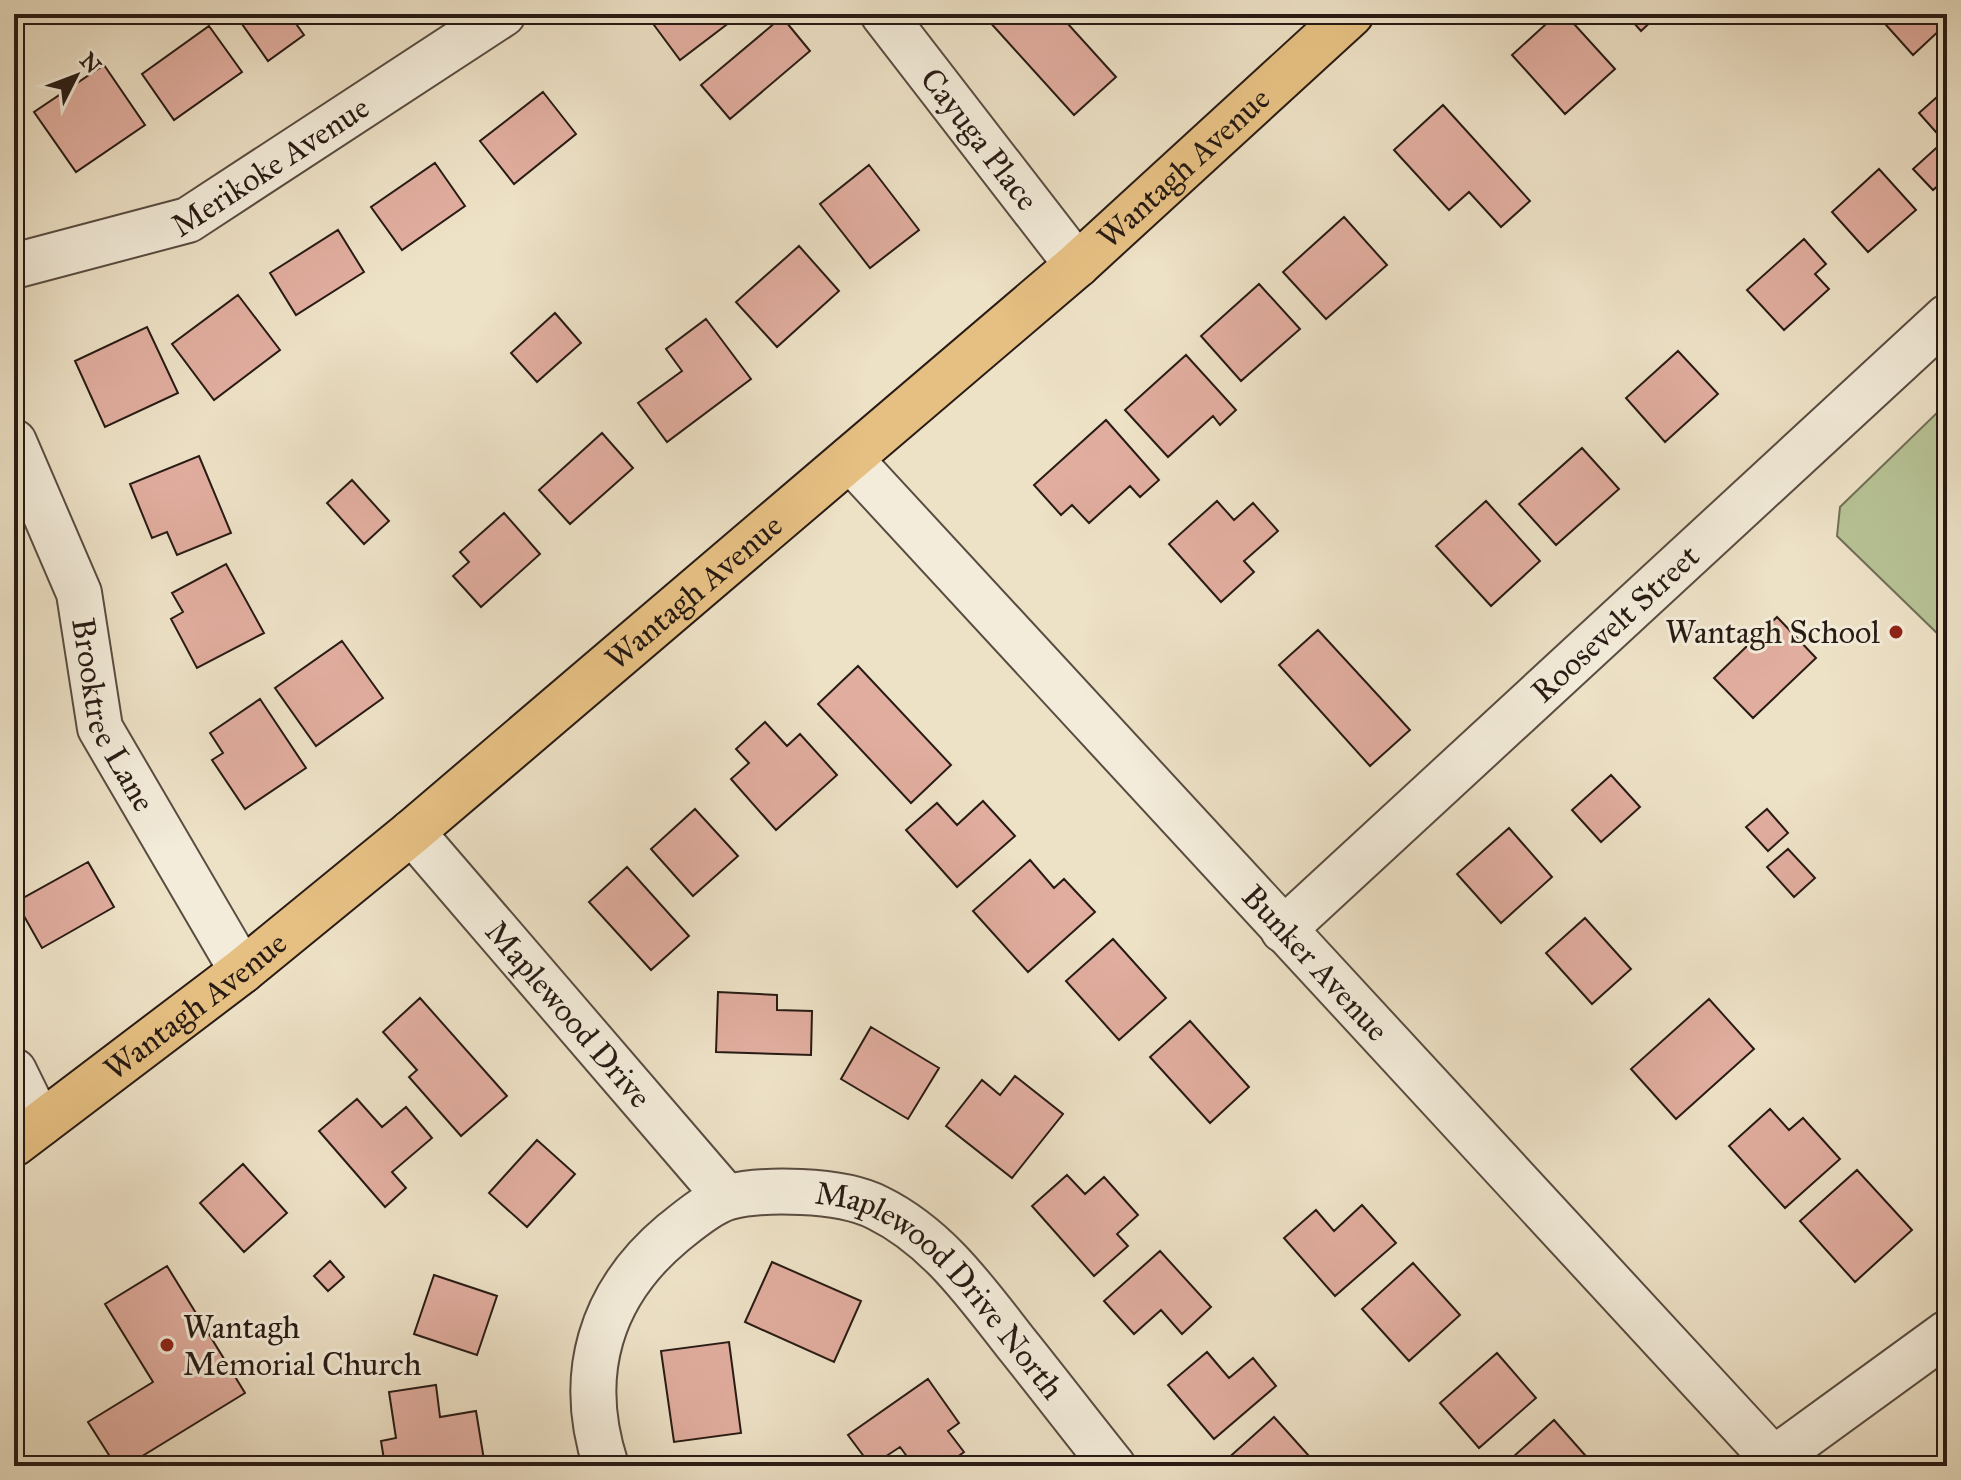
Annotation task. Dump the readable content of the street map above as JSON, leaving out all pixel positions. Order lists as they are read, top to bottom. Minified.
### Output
{"streets":{"main road":["Wantagh Avenue"],"street":["Cayuga Place","Merikoke Avenue","Roosevelt Street","Brooktree Lane","Bunker Avenue","Maplewood Drive","Maplewood Drive North"]},"crossings":[["Cayuga Place","Wantagh Avenue"],["Wantagh Avenue","Brooktree Lane"],["Wantagh Avenue","Bunker Avenue"],["Wantagh Avenue","Maplewood Drive"],["Roosevelt Street","Bunker Avenue"],["Maplewood Drive","Maplewood Drive North"]],"places":["Wantagh School","Wantagh Memorial Church"],"north":"top right"}
